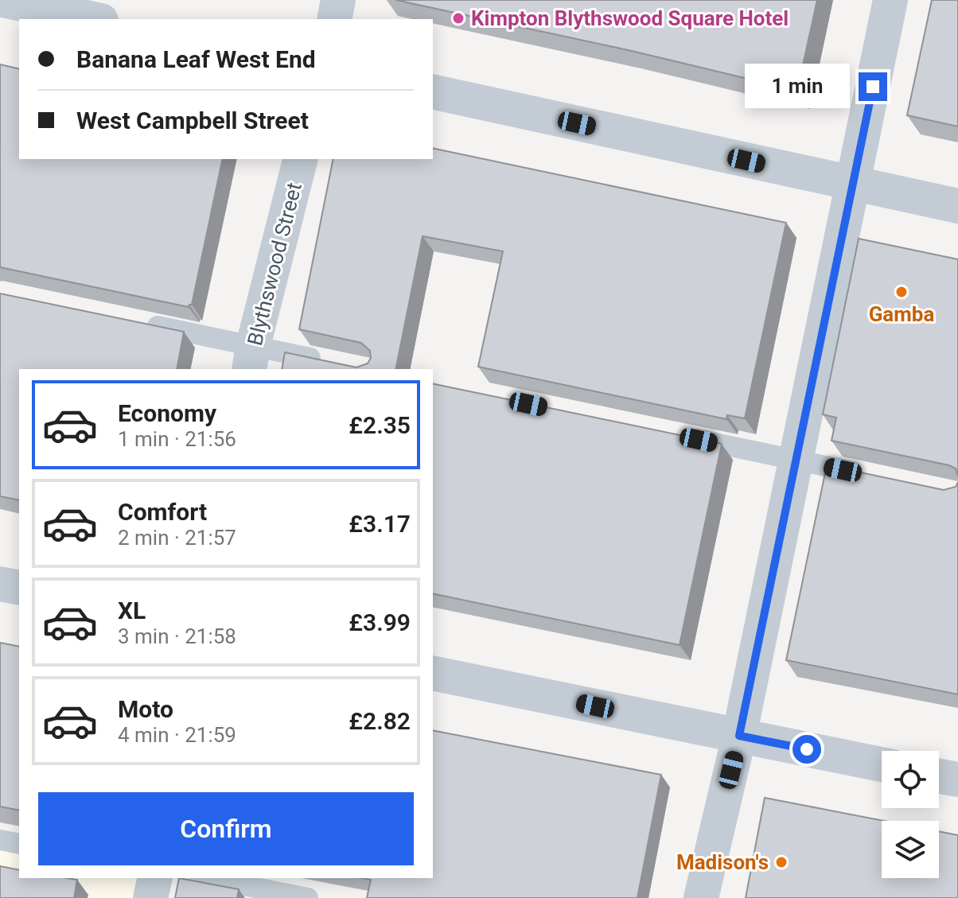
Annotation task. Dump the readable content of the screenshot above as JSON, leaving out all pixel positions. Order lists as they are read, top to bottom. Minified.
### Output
{"streets":{"street":["Blythswood Street"]},"places":["Kimpton Blythswood Square Hotel","Gamba","Madison's"],"page":{"banner":["Banana Leaf West End","West Campbell Street"],"bubble":"1 min","list":[{"name":"Economy","note":"1 min · 21:56","value":"£2.35"},{"name":"Comfort","note":"2 min · 21:57","value":"£3.17"},{"name":"XL","note":"3 min · 21:58","value":"£3.99"},{"name":"Moto","note":"4 min · 21:59","value":"£2.82"}],"buttons":"Confirm"}}
